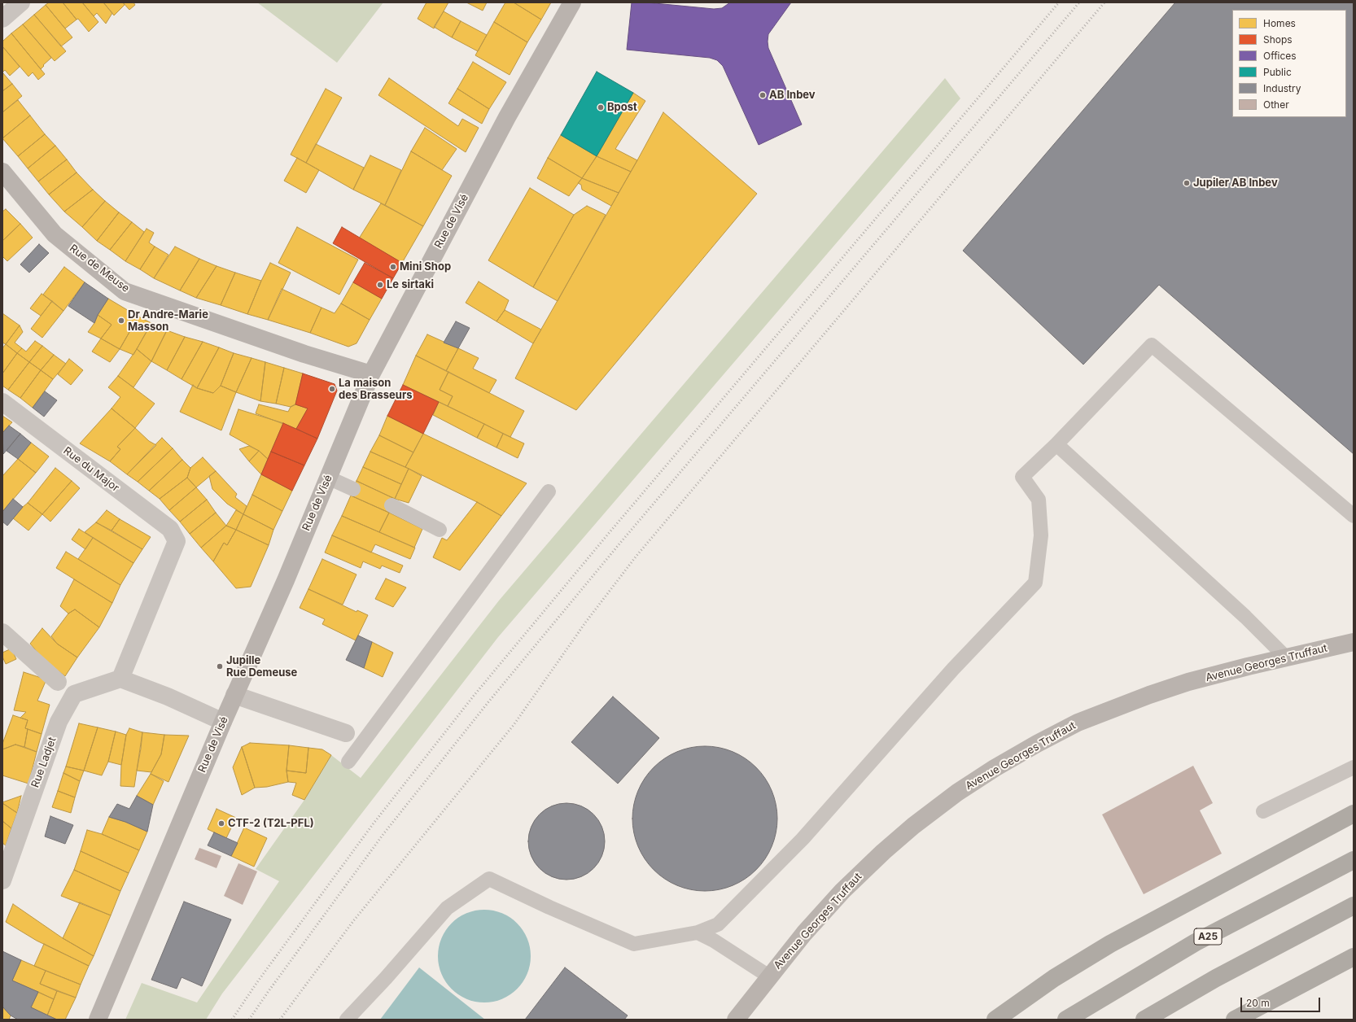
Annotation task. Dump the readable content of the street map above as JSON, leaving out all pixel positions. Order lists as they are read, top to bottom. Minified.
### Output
{"streets":{"highway":["A25"],"street":["Rue de Visé","Rue de Meuse","Rue du Major","Avenue Georges Truffaut","Rue Ladjet"]},"crossings":[["Rue de Visé","Rue de Meuse"],["Rue du Major","Rue Ladjet"]],"places":["AB Inbev","Bpost","Jupiler AB Inbev","Mini Shop","Le sirtaki","Dr Andre-Marie Masson","La maison des Brasseurs","Jupille Rue Demeuse","CTF-2 (T2L-PFL)"],"legend":["Homes","Shops","Offices","Public","Industry","Other"],"scale_bar":"20 m"}
